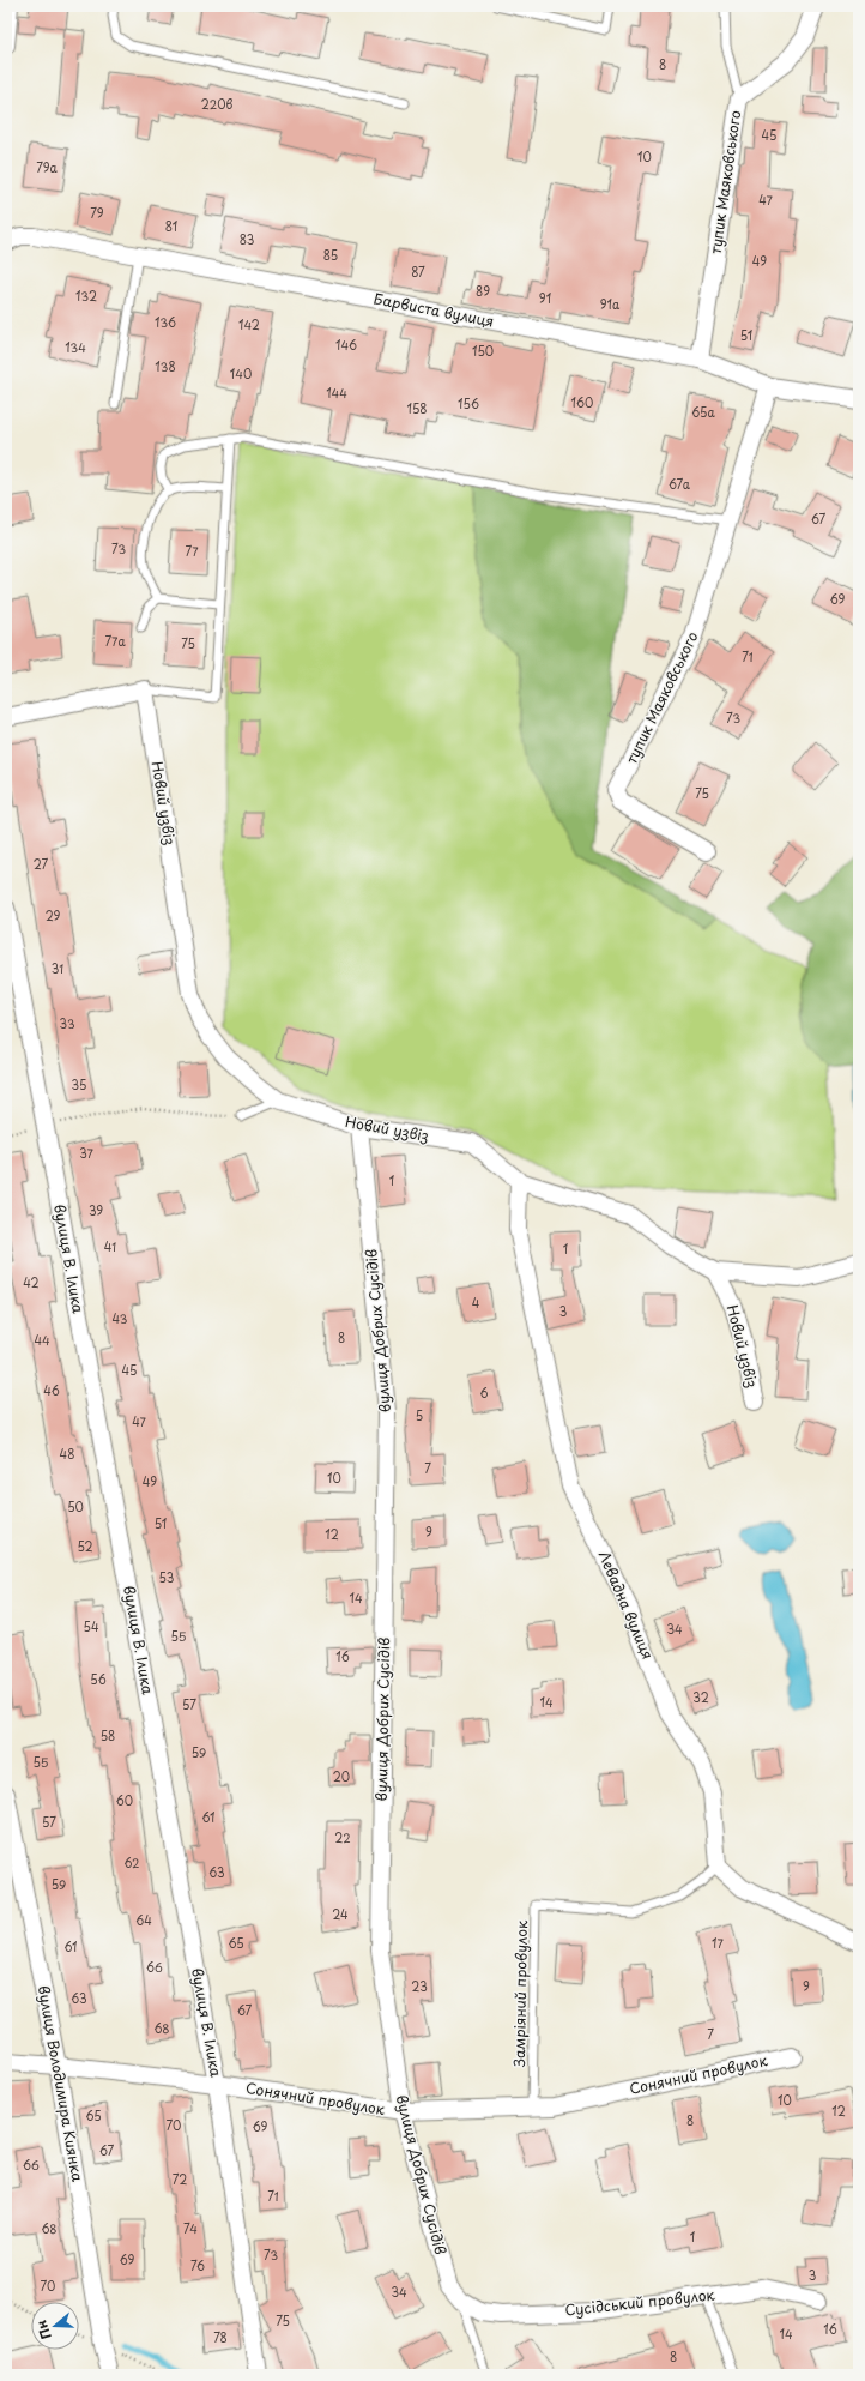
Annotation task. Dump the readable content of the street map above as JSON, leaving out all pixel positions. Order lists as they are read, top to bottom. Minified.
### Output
{"streets":{"street":["тупик Маяковського","Барвиста вулиця","Новий узвіз","вулиця В. Ілика","вулиця Добрих Сусідів","Левадна вулиця","Сонячний провулок","вулиця Володимира Киянка","Сусідський провулок"],"lane":["Замріяний провулок"]},"crossings":[["тупик Маяковського","Барвиста вулиця"],["Новий узвіз","вулиця Добрих Сусідів"],["Новий узвіз","Левадна вулиця"],["вулиця В. Ілика","Сонячний провулок"],["вулиця Добрих Сусідів","Сонячний провулок"],["вулиця Добрих Сусідів","Сусідський провулок"],["Левадна вулиця","Замріяний провулок"],["Замріяний провулок","Сонячний провулок"],["Сонячний провулок","вулиця Володимира Киянка"]],"house_numbers":["8","220в","45","10","79а","47","79","81","83","85","49","87","89","132","91","91а","136","142","51","146","134","150","138","140","144","160","156","158","65а","67а","67","73","77","69","77а","75","71","73","75","27","29","31","33","35","37","1","39","41","1","42","4","3","43","8","44","45","46","6","5","47","48","7","10","49","50","51","9","12","52","53","14","54","34","55","16","56","32","14","57","58","59","55","20","60","61","57","22","62","63","59","24","64","65","17","61","66","23","9","63","67","68","7","10","12","65","8","70","69","67","66","72","71","68","74","1","73","69","76","3","70","34","75","16","14","78","8"],"north":"left"}
